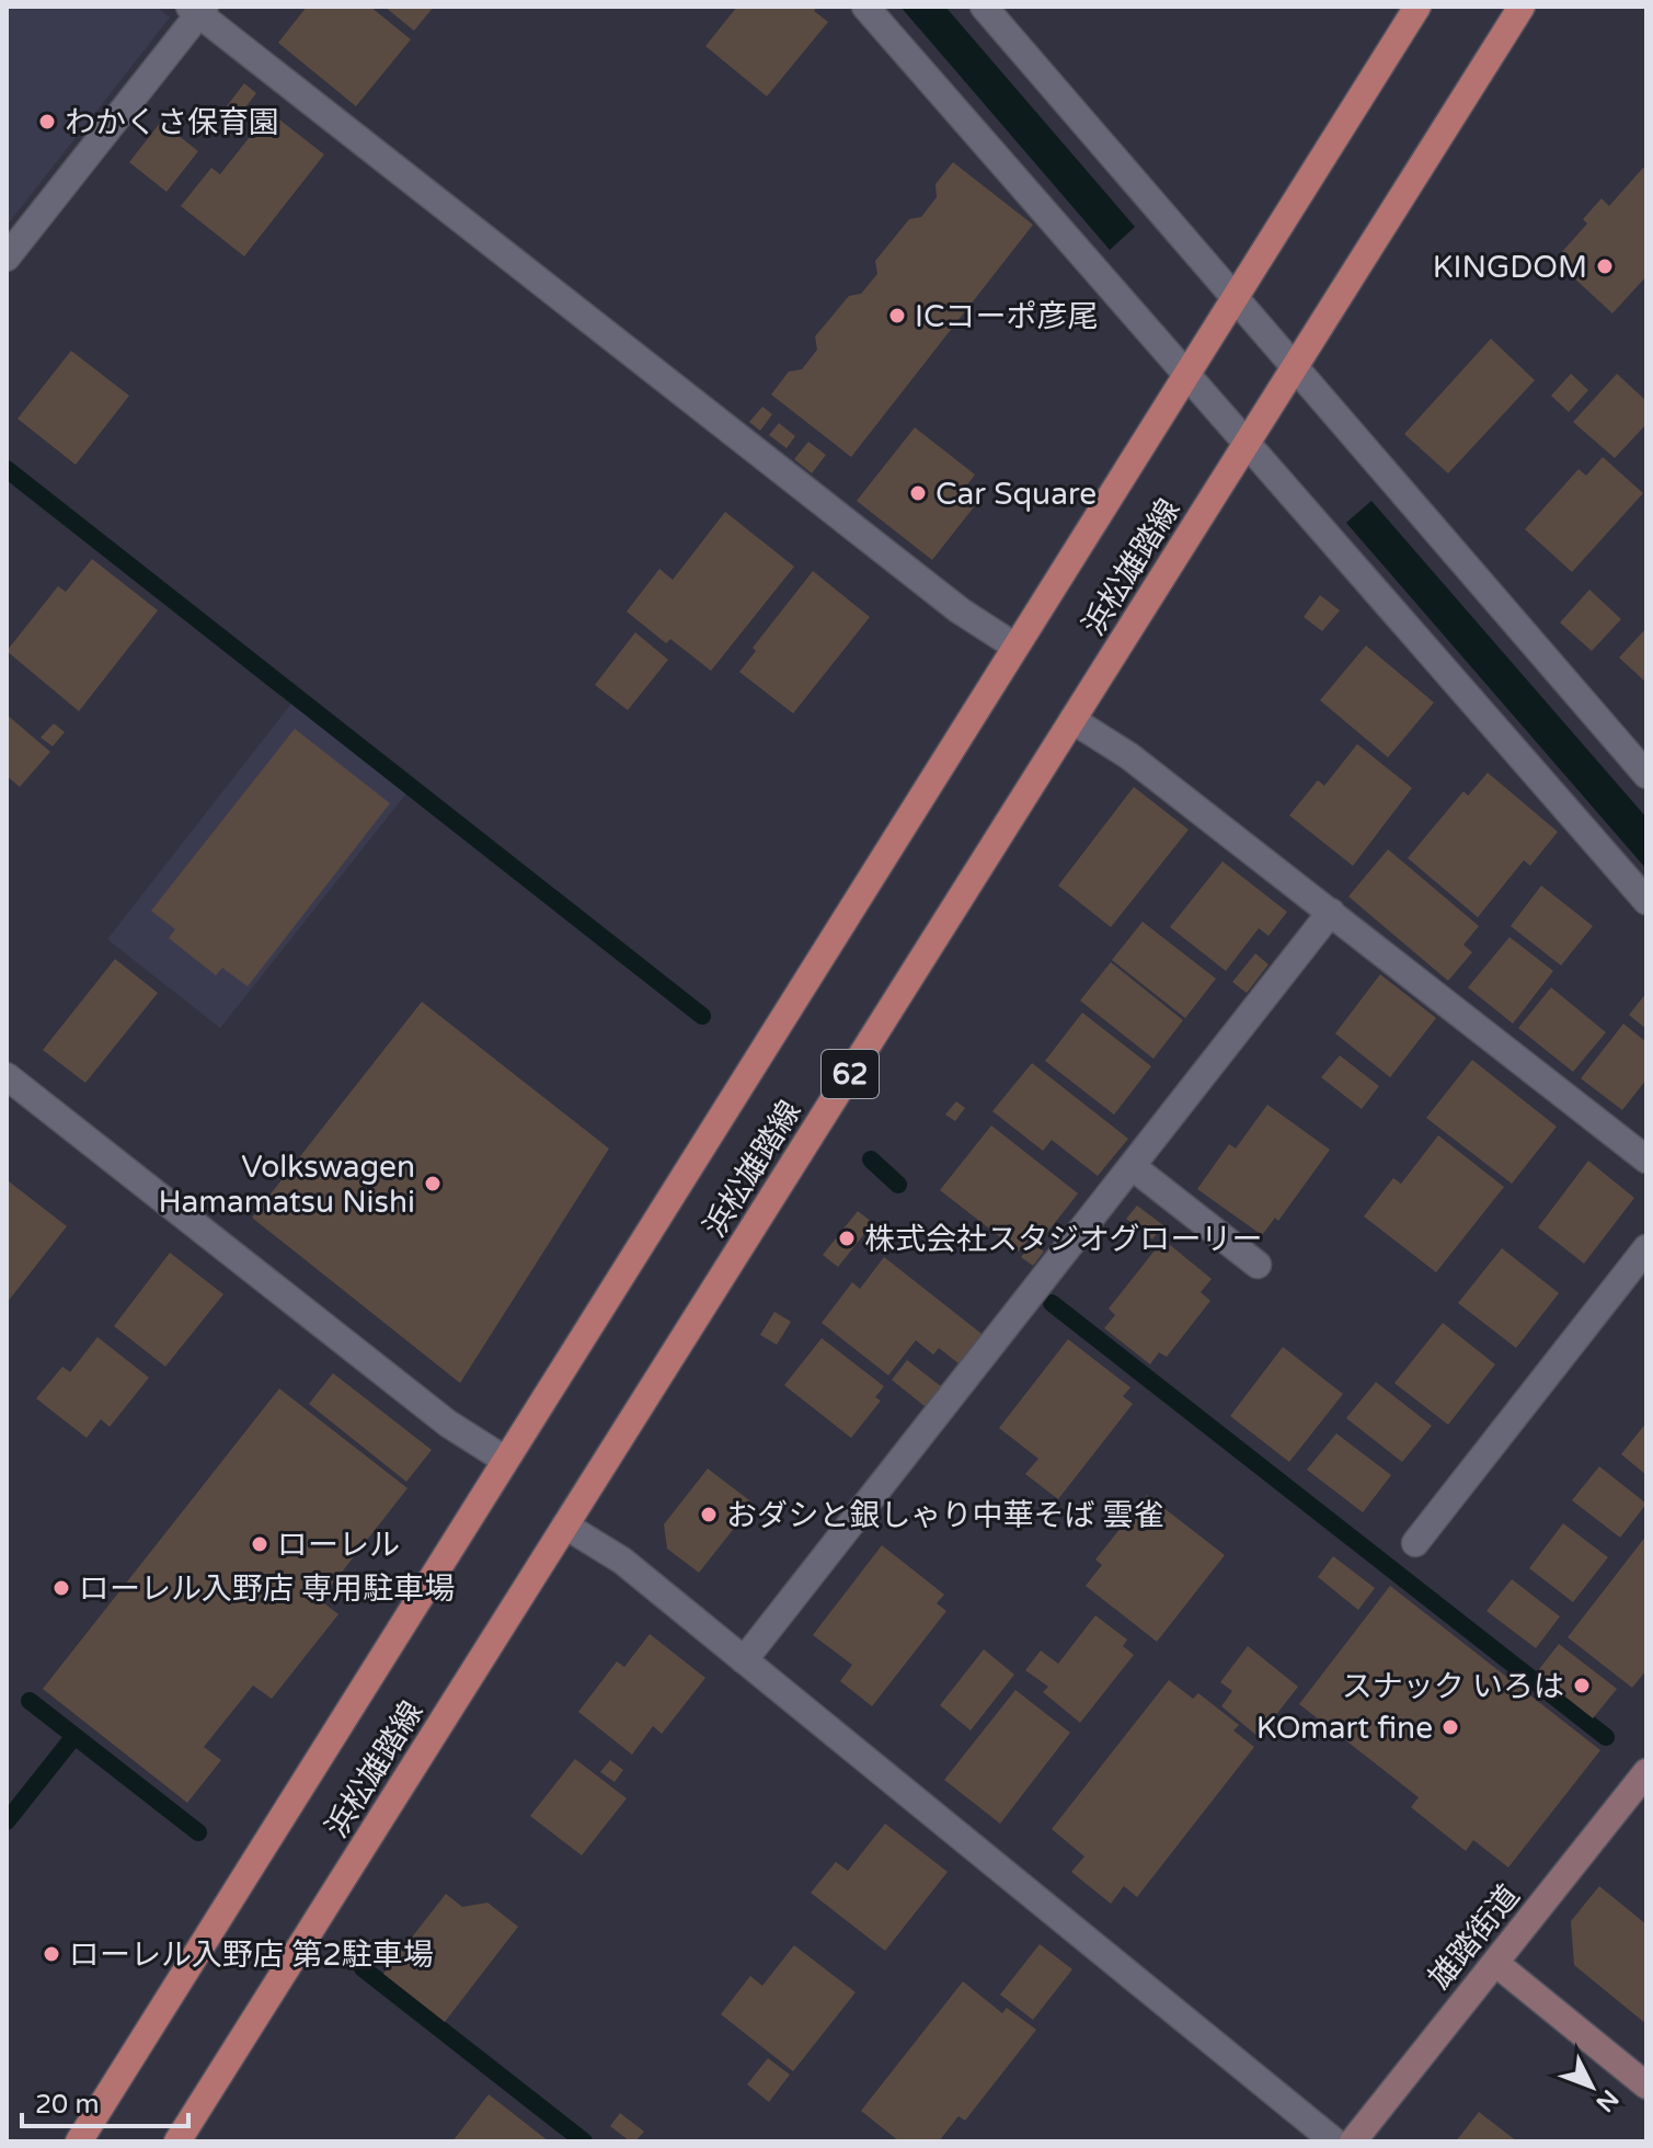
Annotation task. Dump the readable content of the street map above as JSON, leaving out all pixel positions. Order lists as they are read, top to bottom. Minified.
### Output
{"streets":{"main road":["浜松雄踏線","62"],"street":["雄踏街道"]},"places":["わかくさ保育園","KINGDOM","ICコーポ彦尾","Car Square","Volkswagen Hamamatsu Nishi","株式会社スタジオグローリー","おダシと銀しゃり中華そば 雲雀","ローレル","ローレル入野店 専用駐車場","スナック いろは","KOmart fine","ローレル入野店 第2駐車場"],"scale_bar":"20 m","north":"bottom right"}
